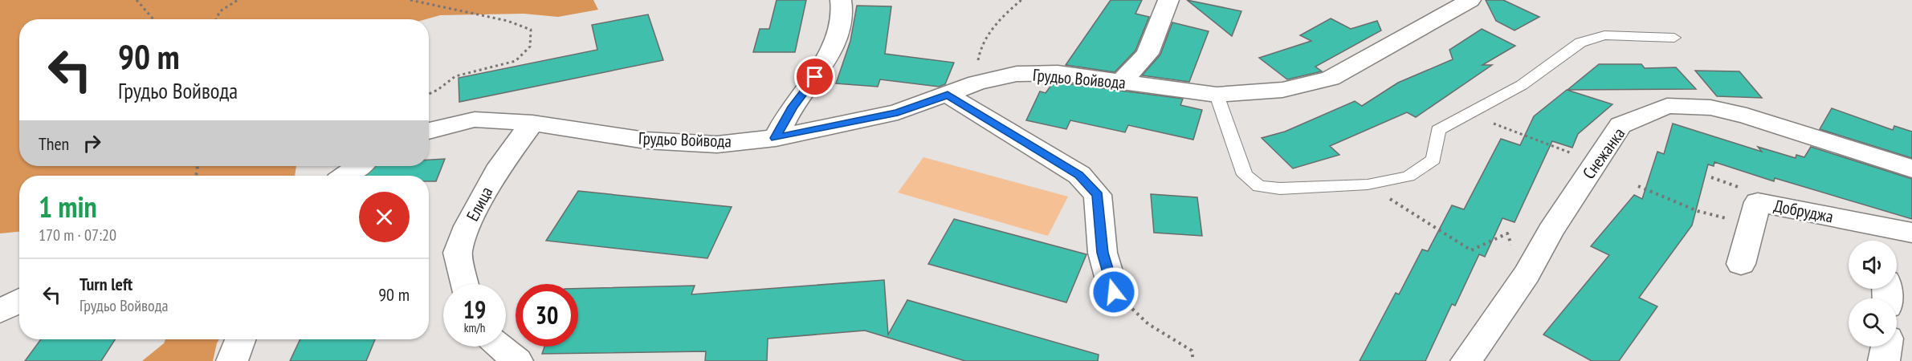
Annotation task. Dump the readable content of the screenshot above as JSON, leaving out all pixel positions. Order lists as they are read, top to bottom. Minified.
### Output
{"streets":{"street":["Грудьо Войвода","Снежанка","Елица","Добруджа"]},"crossings":[["Грудьо Войвода","Елица"]],"page":{"turn":["90 m","Грудьо Войвода"],"then":"Then","heading":["1 min","170 m · 07:20"],"list":[{"name":"Turn left","note":"Грудьо Войвода","value":"90 m"}],"speed":"19 km/h","limit":"30"}}
